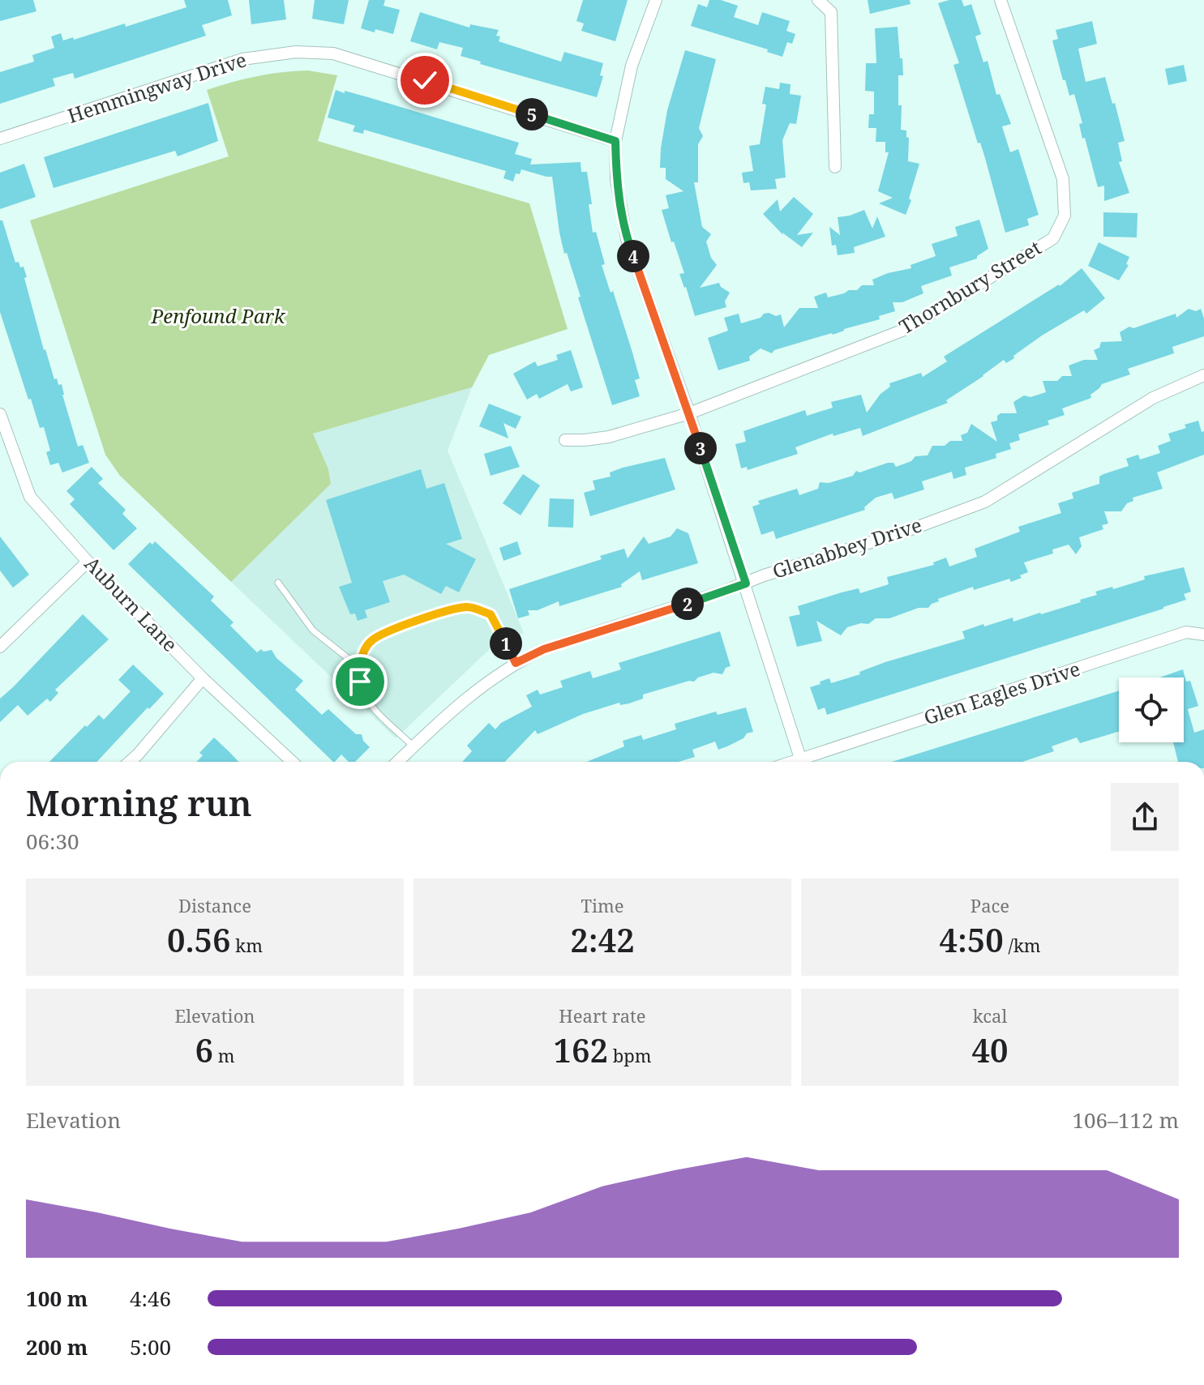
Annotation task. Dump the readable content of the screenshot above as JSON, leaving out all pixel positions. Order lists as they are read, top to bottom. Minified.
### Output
{"streets":{"street":["Hemmingway Drive","Thornbury Street","Glenabbey Drive","Auburn Lane","Glen Eagles Drive"]},"parks":["Penfound Park"],"page":{"pins":["5","4","3","2","1"],"heading":["Morning run","06:30"],"stats":[["Distance","0.56 km"],["Time","2:42"],["Pace","4:50 /km"],["Elevation","6 m"],["Heart rate","162 bpm"],["kcal","40"]],"chart":["Elevation","106–112 m"],"list":[{"name":"100 m","note":"4:46"},{"name":"200 m","note":"5:00"}]}}
